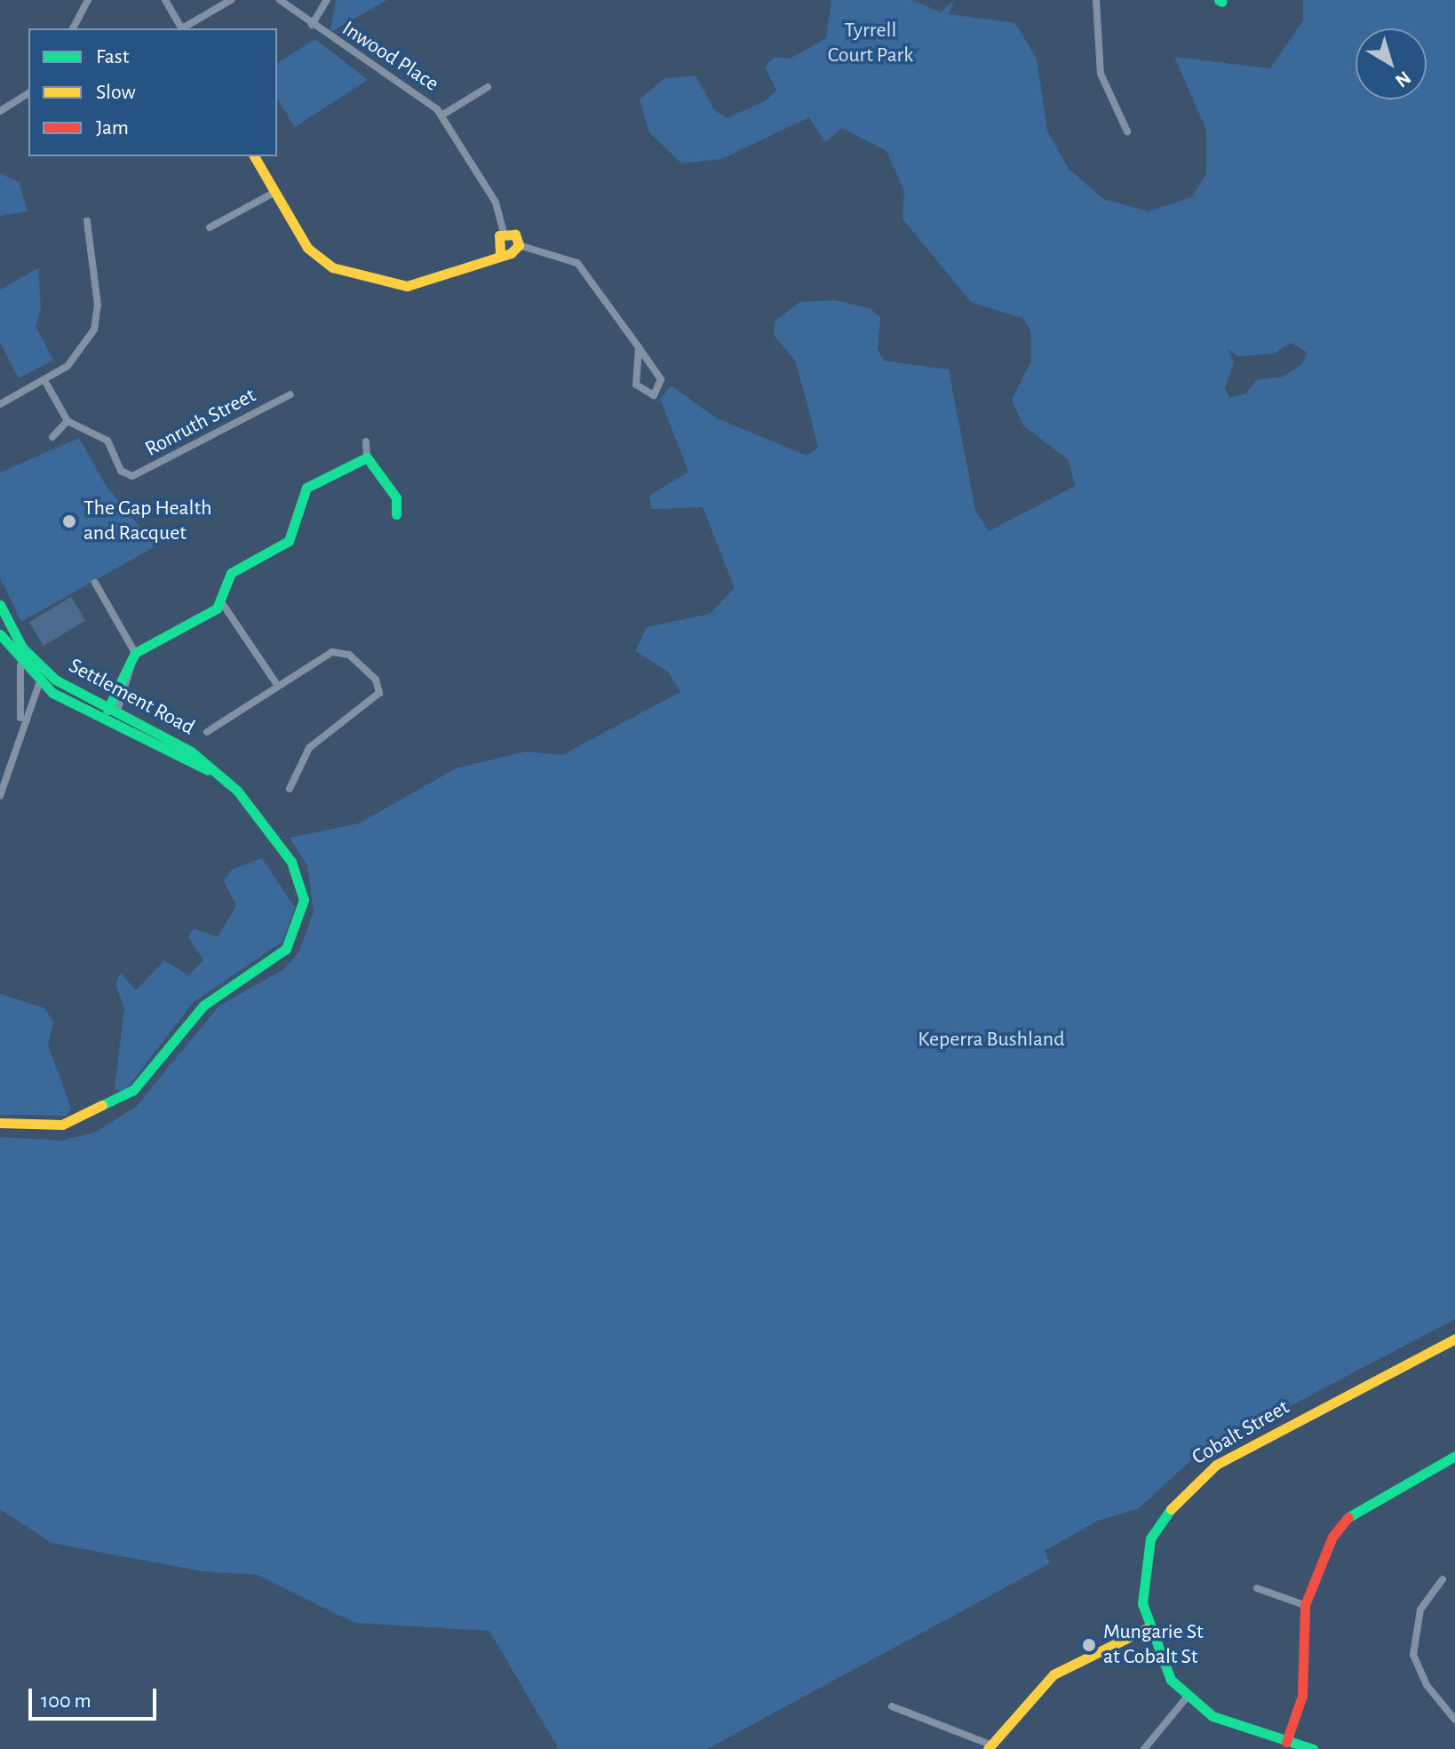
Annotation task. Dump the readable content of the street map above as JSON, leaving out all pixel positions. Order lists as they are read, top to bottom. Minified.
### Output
{"streets":{"street":["Inwood Place","Ronruth Street","Settlement Road","Cobalt Street"]},"parks":["Tyrrell Court Park","Keperra Bushland"],"places":["The Gap Health and Racquet","Mungarie St at Cobalt St"],"legend":["Fast","Slow","Jam"],"scale_bar":"100 m","north":"bottom right"}
